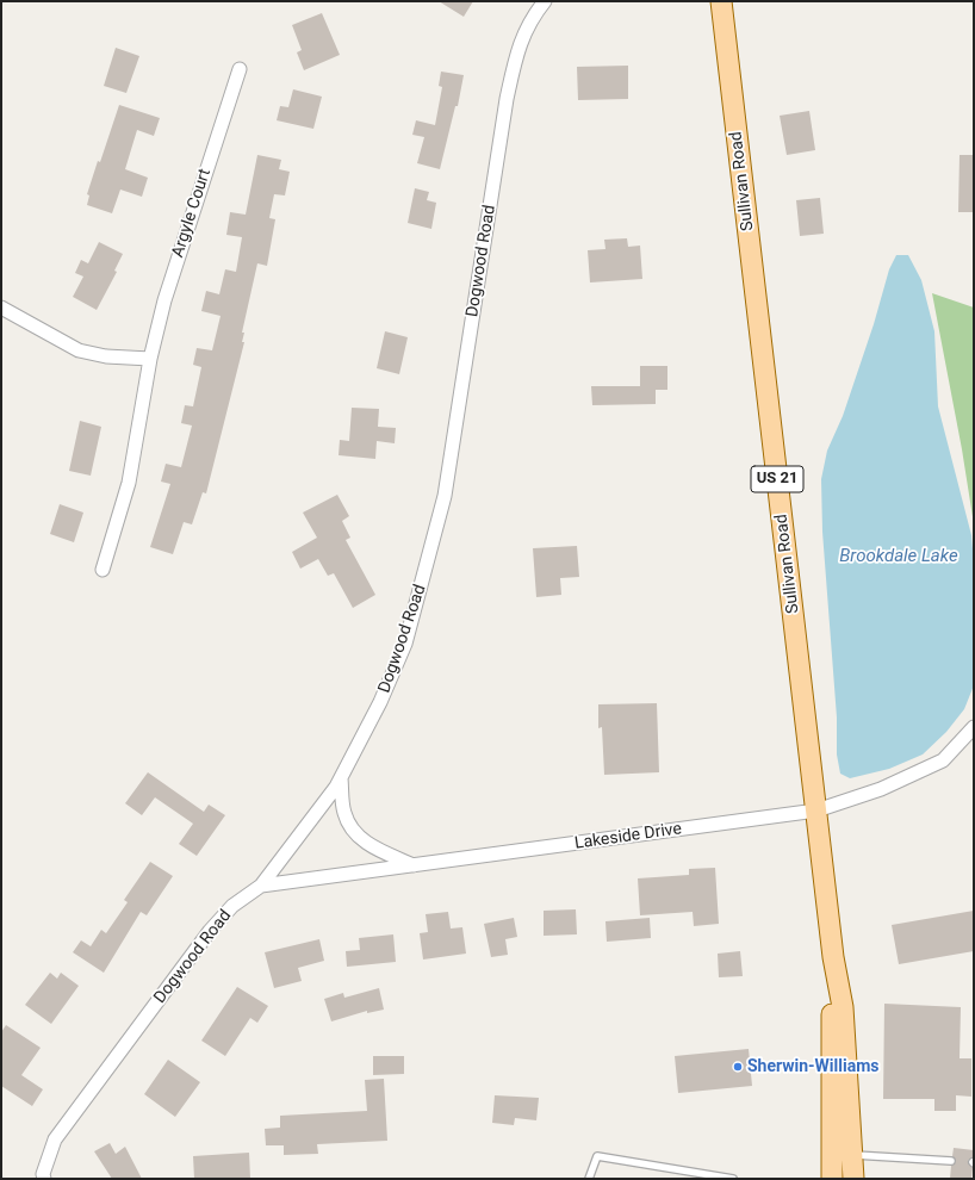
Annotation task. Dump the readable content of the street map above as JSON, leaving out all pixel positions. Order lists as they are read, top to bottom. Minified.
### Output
{"streets":{"main road":["Sullivan Road","US 21"],"street":["Argyle Court","Dogwood Road","Lakeside Drive"]},"crossings":[["Sullivan Road","Lakeside Drive"],["Dogwood Road","Lakeside Drive"]],"water":["Brookdale Lake"],"places":["Sherwin-Williams"]}
